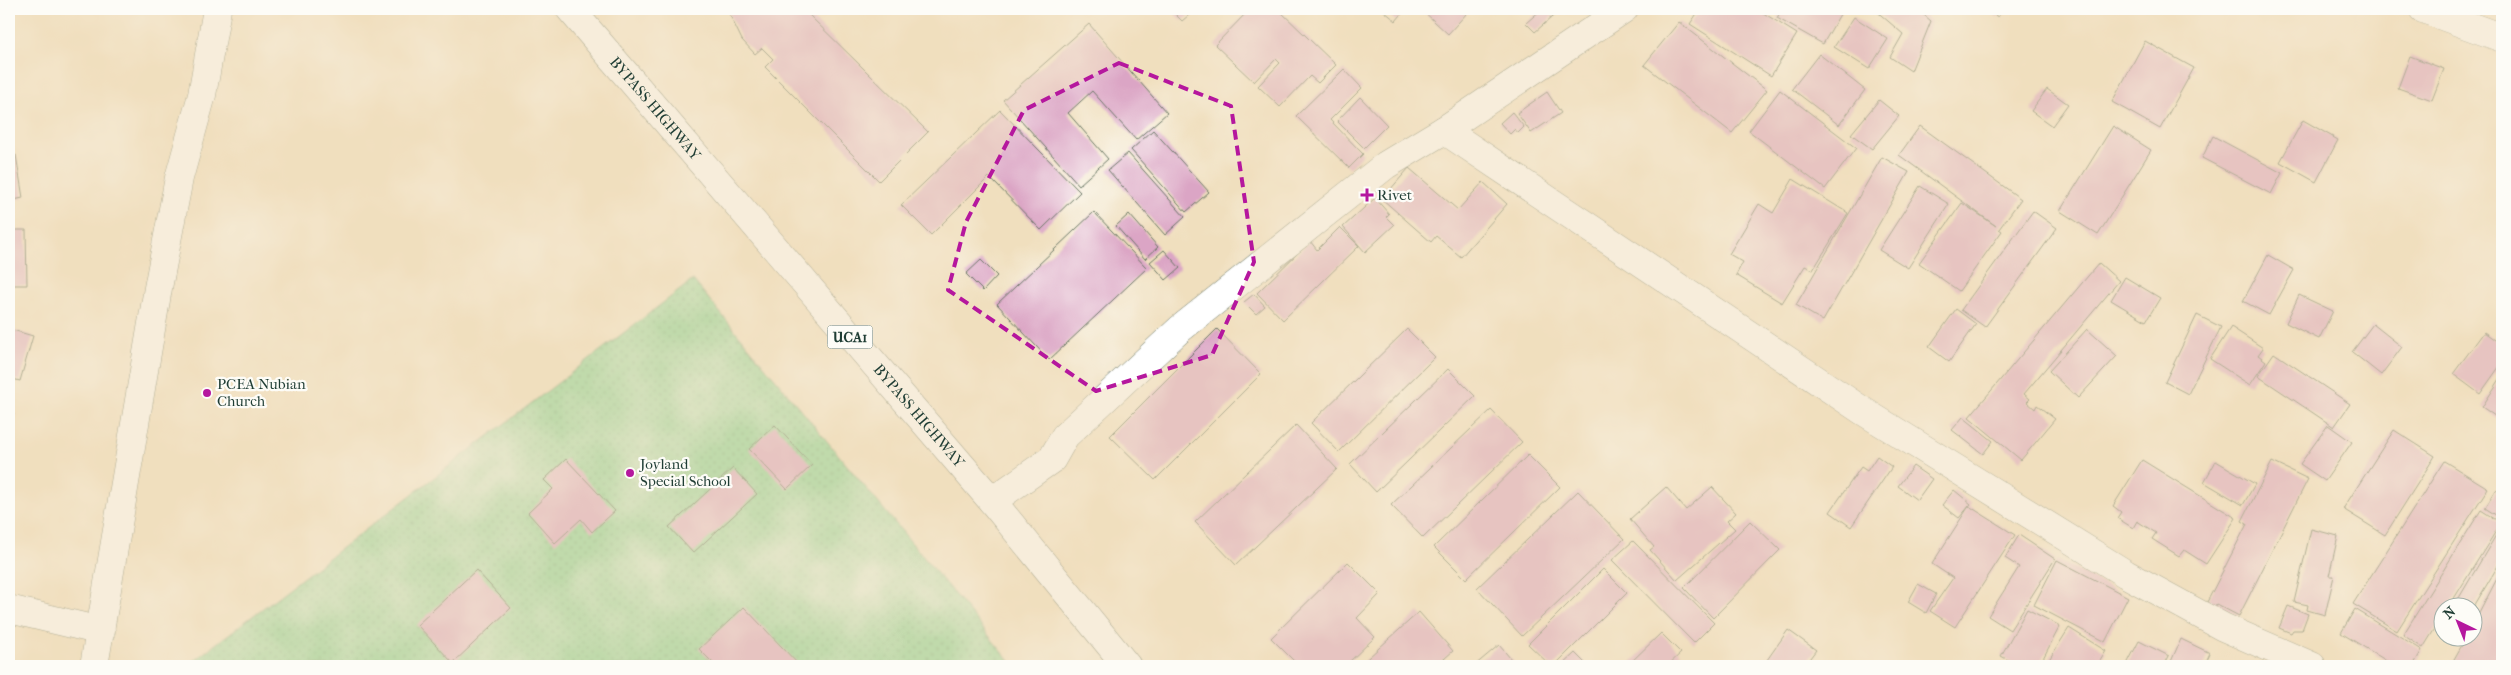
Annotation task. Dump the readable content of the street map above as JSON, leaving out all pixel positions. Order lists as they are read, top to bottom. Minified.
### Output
{"streets":{"street":["BYPASS HIGHWAY","UCA1"]},"places":{"health":["Rivet"],"other":["PCEA Nubian Church","Joyland Special School"]},"north":"top left"}
